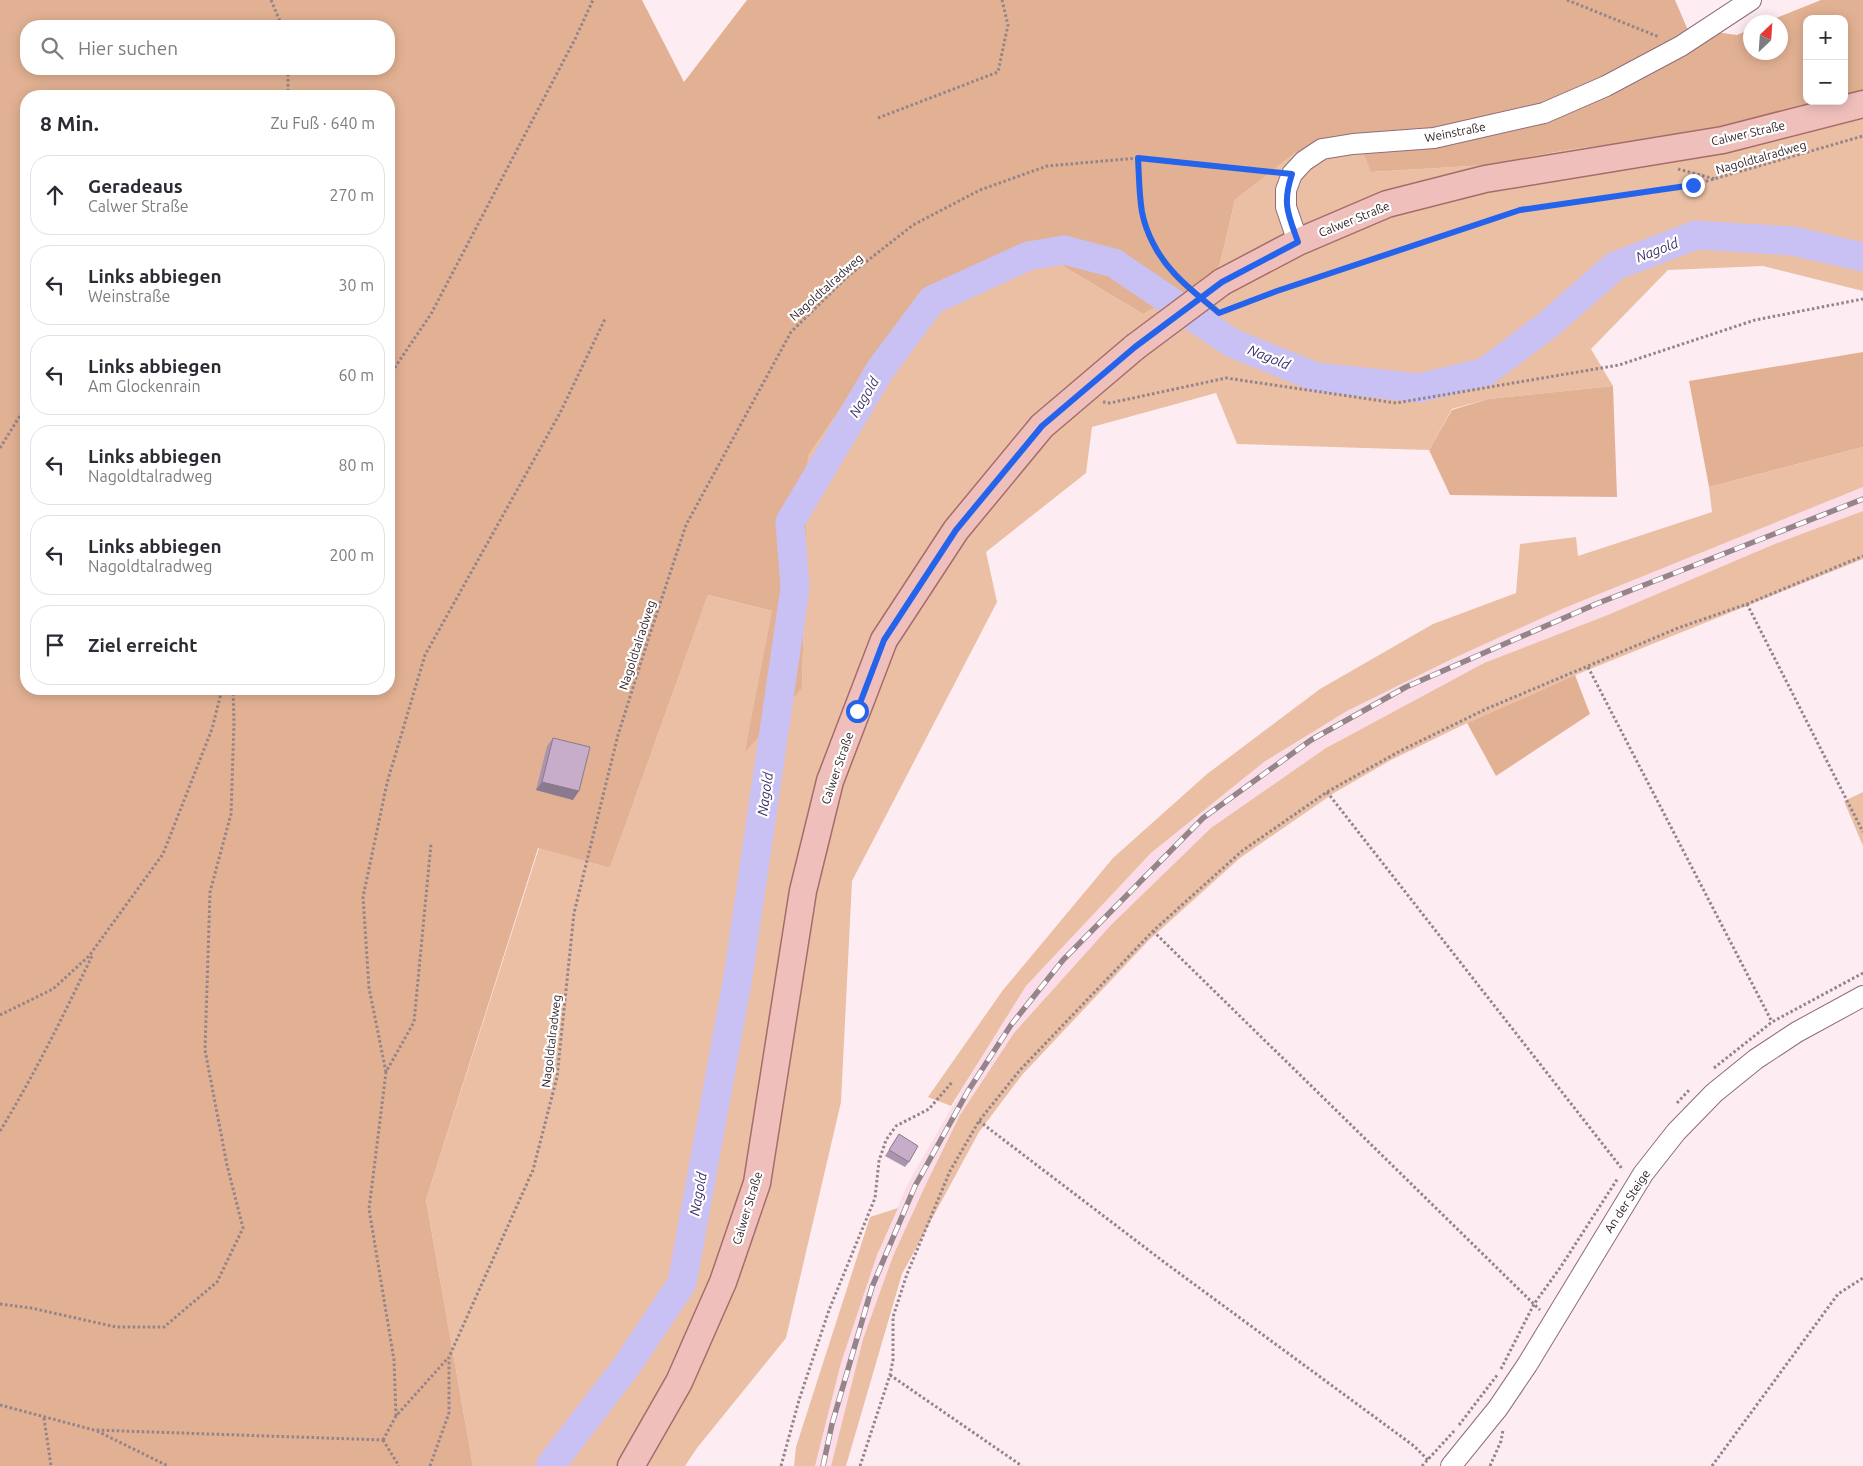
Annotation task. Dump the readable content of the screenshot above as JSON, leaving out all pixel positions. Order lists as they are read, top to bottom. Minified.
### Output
{"streets":{"main road":["Calwer Straße"],"street":["Weinstraße","An der Steige"],"path":["Nagoldtalradweg"]},"crossings":[["Weinstraße","Nagoldtalradweg"]],"water":["Nagold"],"north":"top right","page":{"map_buttons":["+","−"],"search":"Hier suchen","heading":["8 Min.","Zu Fuß · 640 m"],"list":[["Geradeaus","Calwer Straße","270 m"],["Links abbiegen","Weinstraße","30 m"],["Links abbiegen","Am Glockenrain","60 m"],["Links abbiegen","Nagoldtalradweg","80 m"],["Links abbiegen","Nagoldtalradweg","200 m"],"Ziel erreicht"]}}
